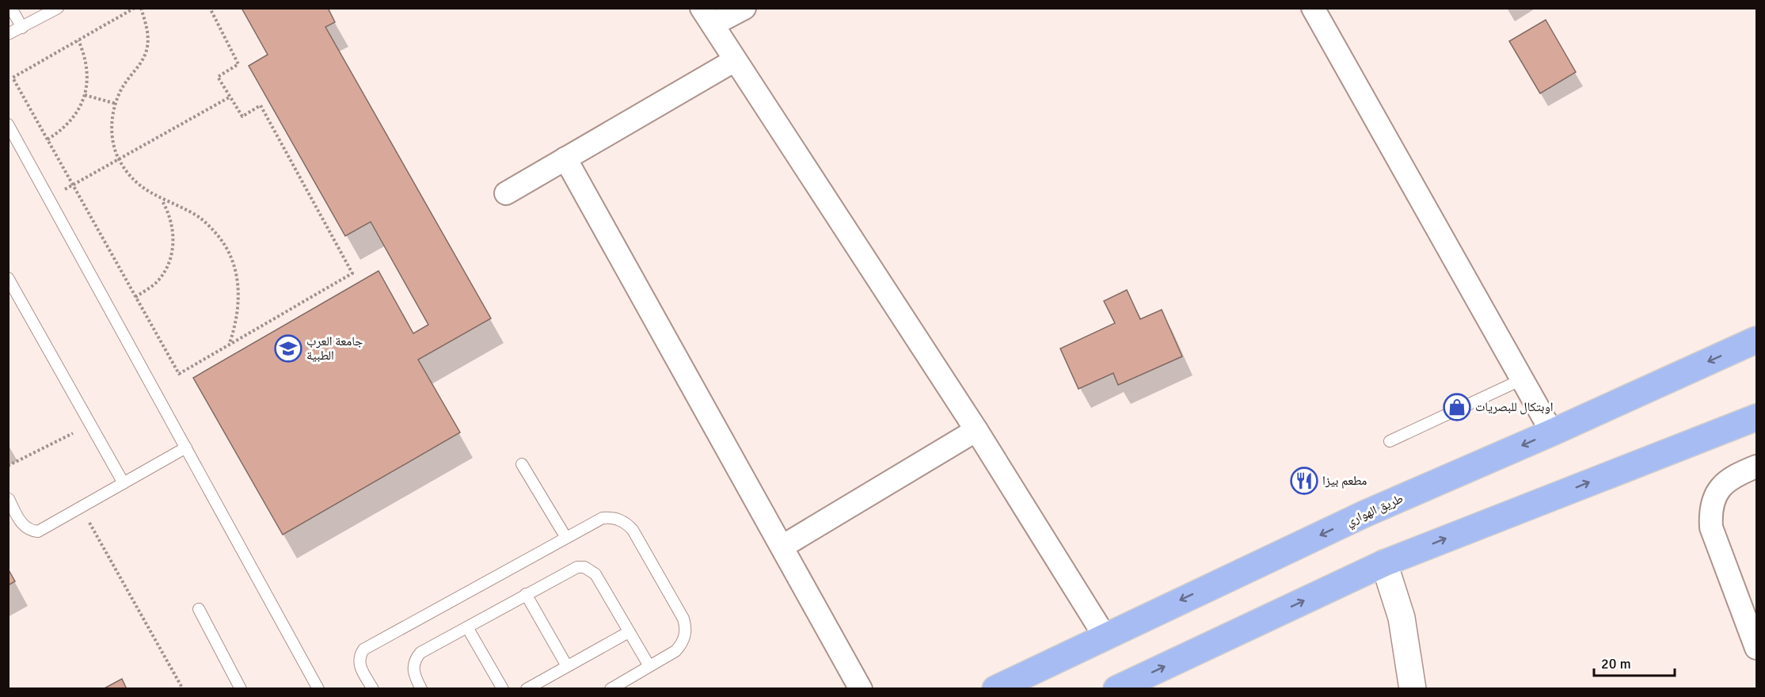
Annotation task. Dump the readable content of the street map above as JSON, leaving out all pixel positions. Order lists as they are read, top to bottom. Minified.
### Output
{"streets":{"highway":["طريق الهواري"]},"places":{"school or university":["جامعة العرب الطبية"],"shop":["اوبتكال للبصريات"],"restaurant":["مطعم بيزا"]},"scale_bar":"20 m"}
